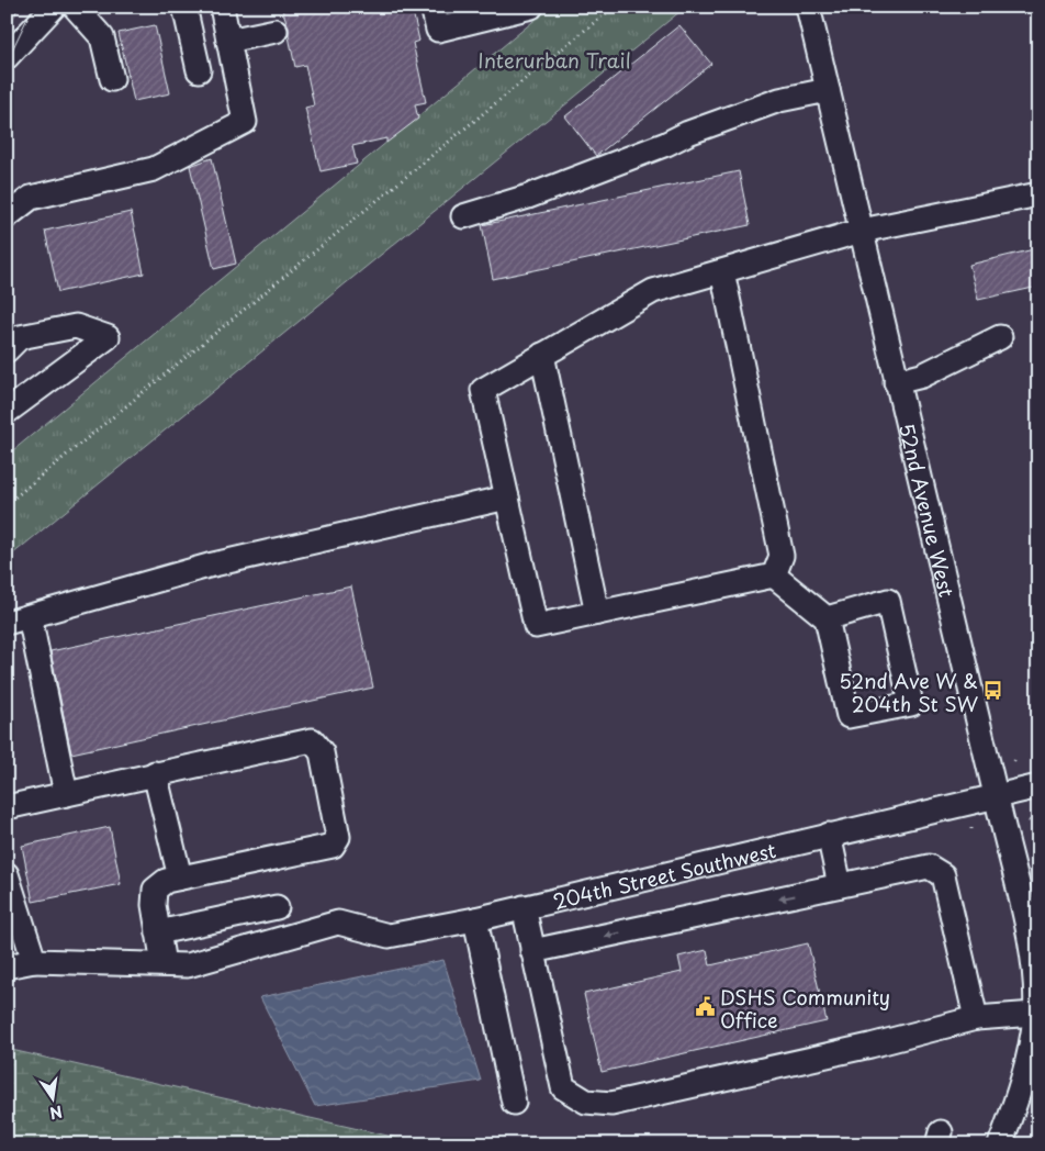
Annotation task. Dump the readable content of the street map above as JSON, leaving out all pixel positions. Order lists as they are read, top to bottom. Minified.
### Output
{"streets":{"street":["52nd Avenue West","204th Street Southwest"]},"crossings":[["52nd Avenue West","204th Street Southwest"]],"parks":["Interurban Trail"],"places":{"bus stop":["52nd Ave W & 204th St SW"],"public building":["DSHS Community Office"]},"north":"bottom"}
